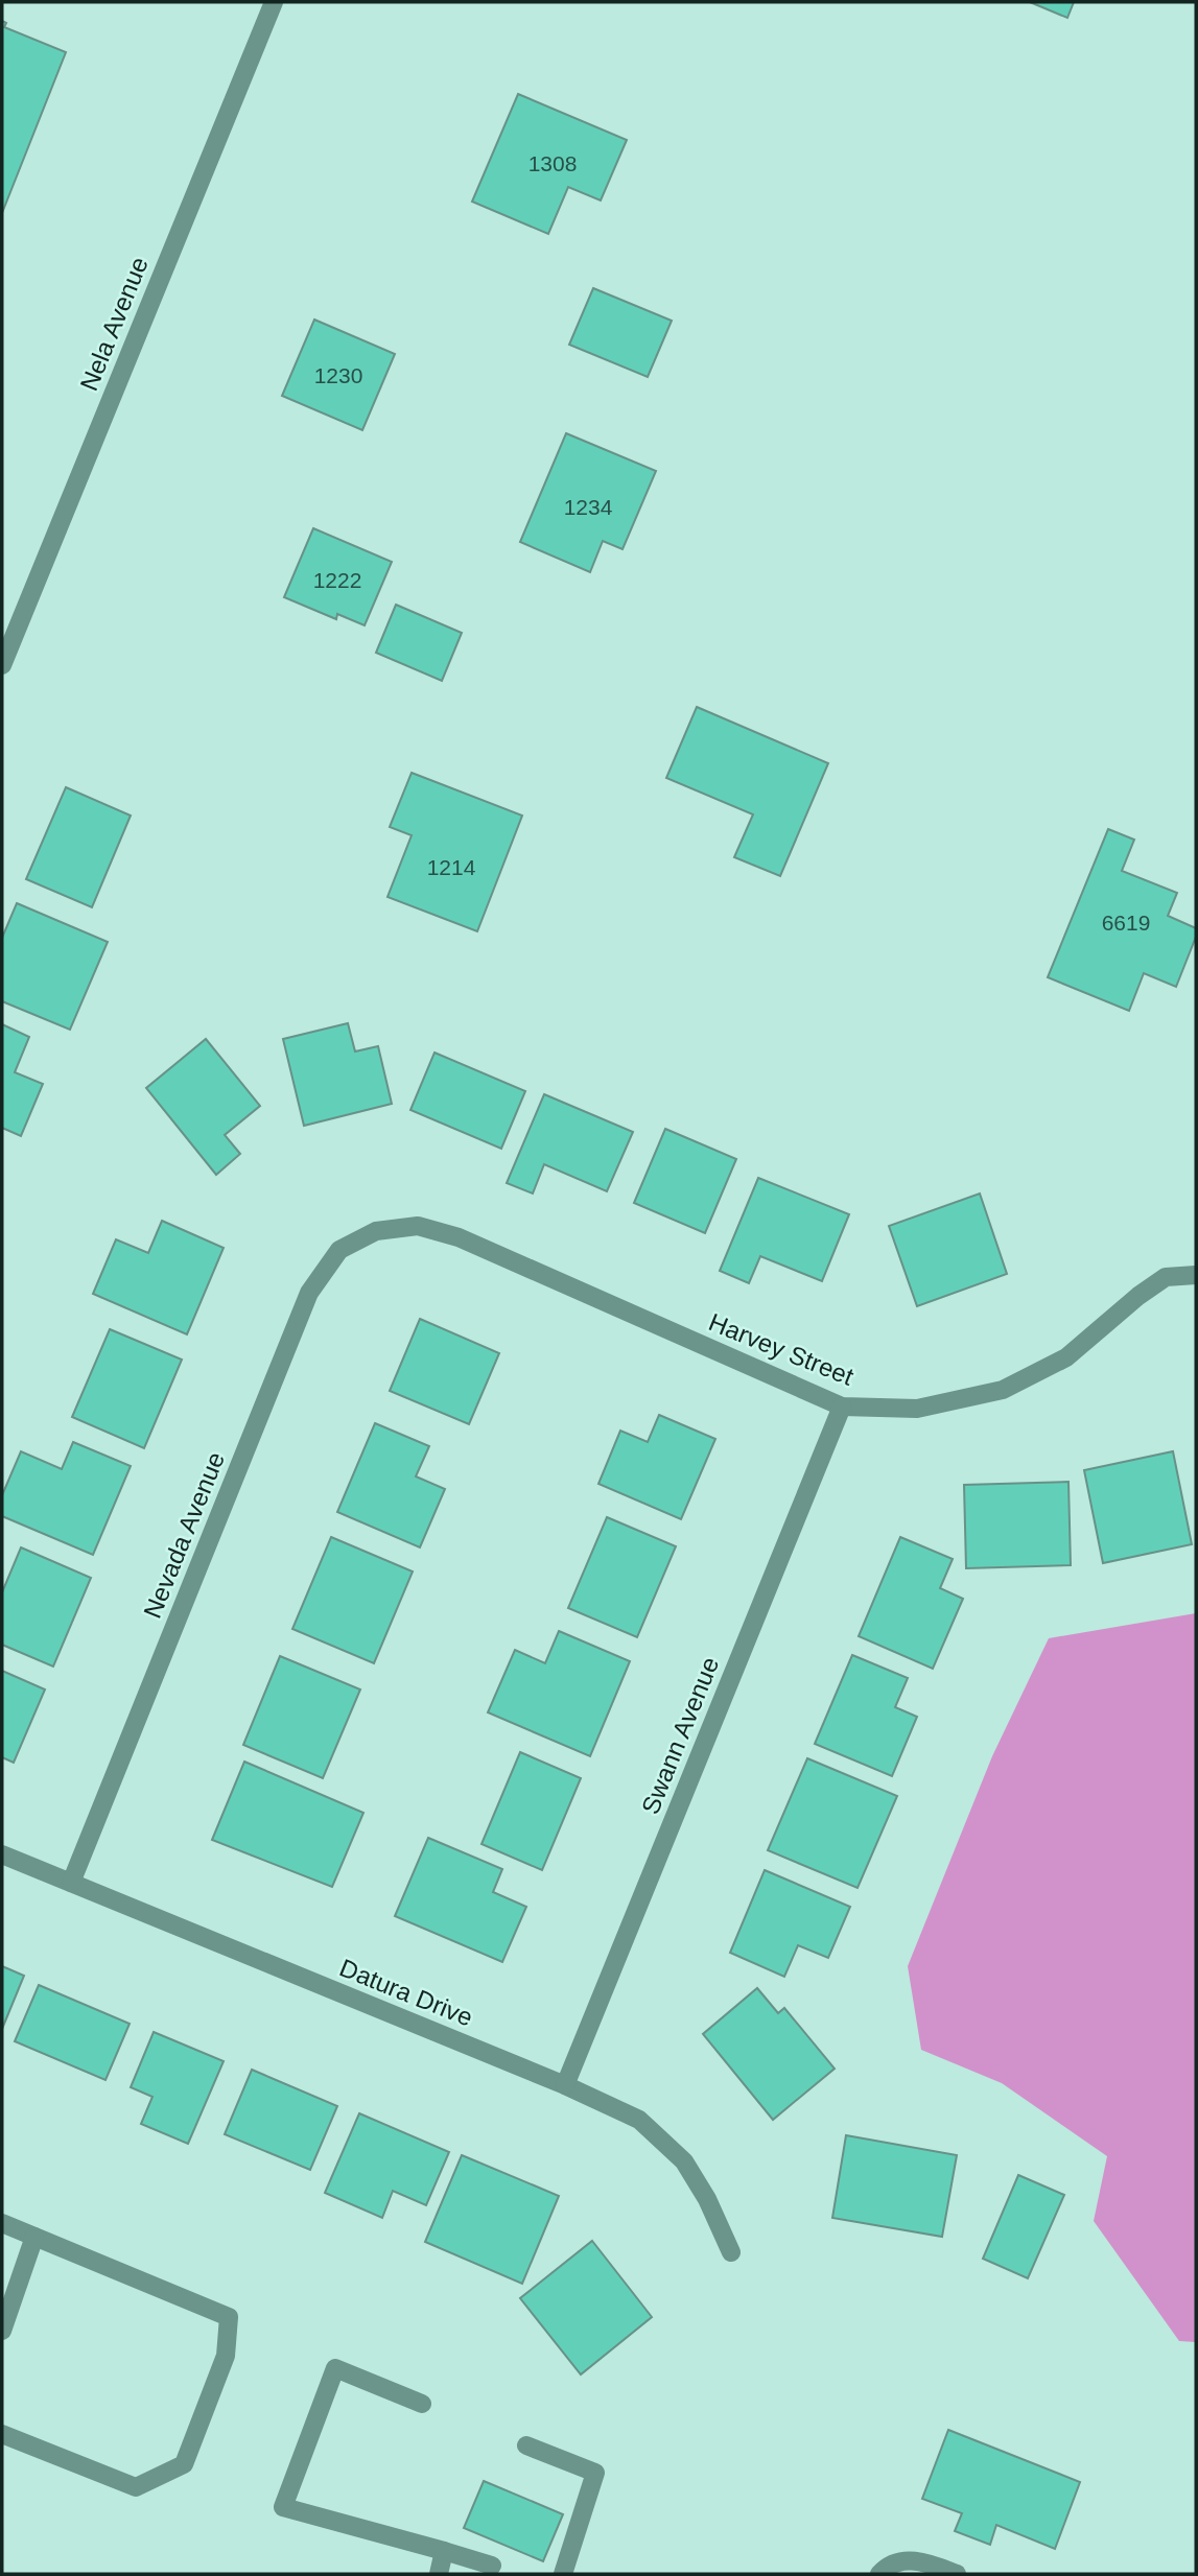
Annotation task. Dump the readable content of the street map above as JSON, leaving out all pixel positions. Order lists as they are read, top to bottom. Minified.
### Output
{"streets":{"street":["Nela Avenue","Harvey Street","Nevada Avenue","Swann Avenue","Datura Drive"]},"crossings":[["Harvey Street","Nevada Avenue"],["Harvey Street","Swann Avenue"],["Nevada Avenue","Datura Drive"],["Swann Avenue","Datura Drive"]],"house_numbers":["1308","1230","1234","1222","1214","6619"]}
